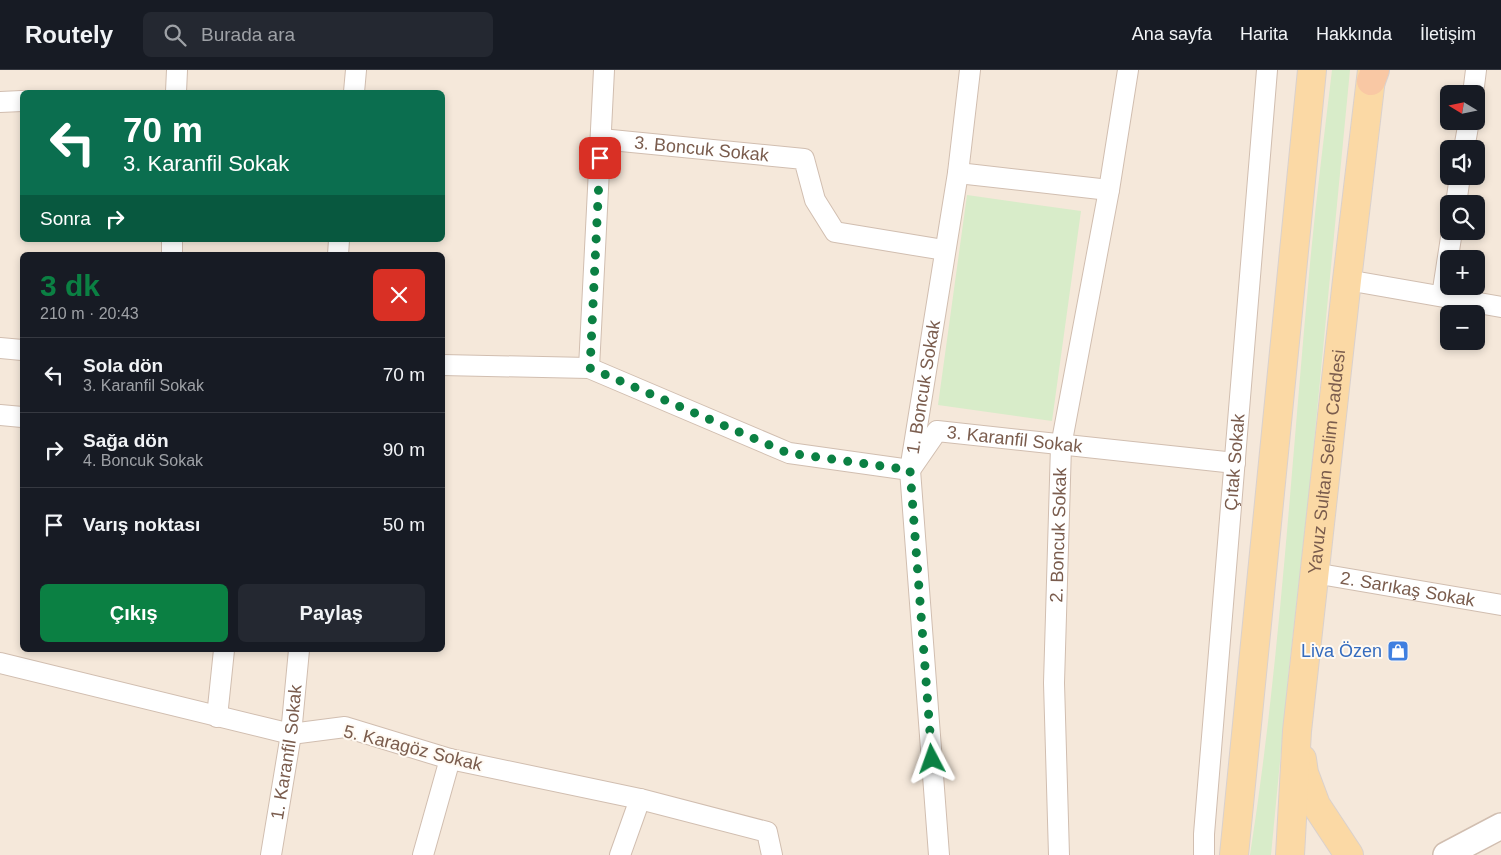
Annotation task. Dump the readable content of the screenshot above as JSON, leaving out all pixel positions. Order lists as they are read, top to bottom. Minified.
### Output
{"streets":{"main road":["Yavuz Sultan Selim Caddesi"],"street":["3. Boncuk Sokak","1. Boncuk Sokak","3. Karanfil Sokak","Çıtak Sokak","2. Boncuk Sokak","2. Sarıkaş Sokak","5. Karagöz Sokak","1. Karanfil Sokak"]},"crossings":[["3. Boncuk Sokak","1. Boncuk Sokak"],["1. Boncuk Sokak","3. Karanfil Sokak"],["3. Karanfil Sokak","Çıtak Sokak"],["3. Karanfil Sokak","2. Boncuk Sokak"],["Yavuz Sultan Selim Caddesi","2. Sarıkaş Sokak"],["5. Karagöz Sokak","1. Karanfil Sokak"]],"places":{"shop":["Liva Özen"]},"north":"left","page":{"header":"Routely","search":"Burada ara","nav":["Ana sayfa","Harita","Hakkında","İletişim"],"map_buttons":["+","−"],"turn":["70 m","3. Karanfil Sokak"],"then":"Sonra","heading":["3 dk","210 m · 20:43"],"list":[{"name":"Sola dön","note":"3. Karanfil Sokak","value":"70 m"},{"name":"Sağa dön","note":"4. Boncuk Sokak","value":"90 m"},{"name":"Varış noktası","value":"50 m"}],"buttons":["Çıkış","Paylaş"]}}
